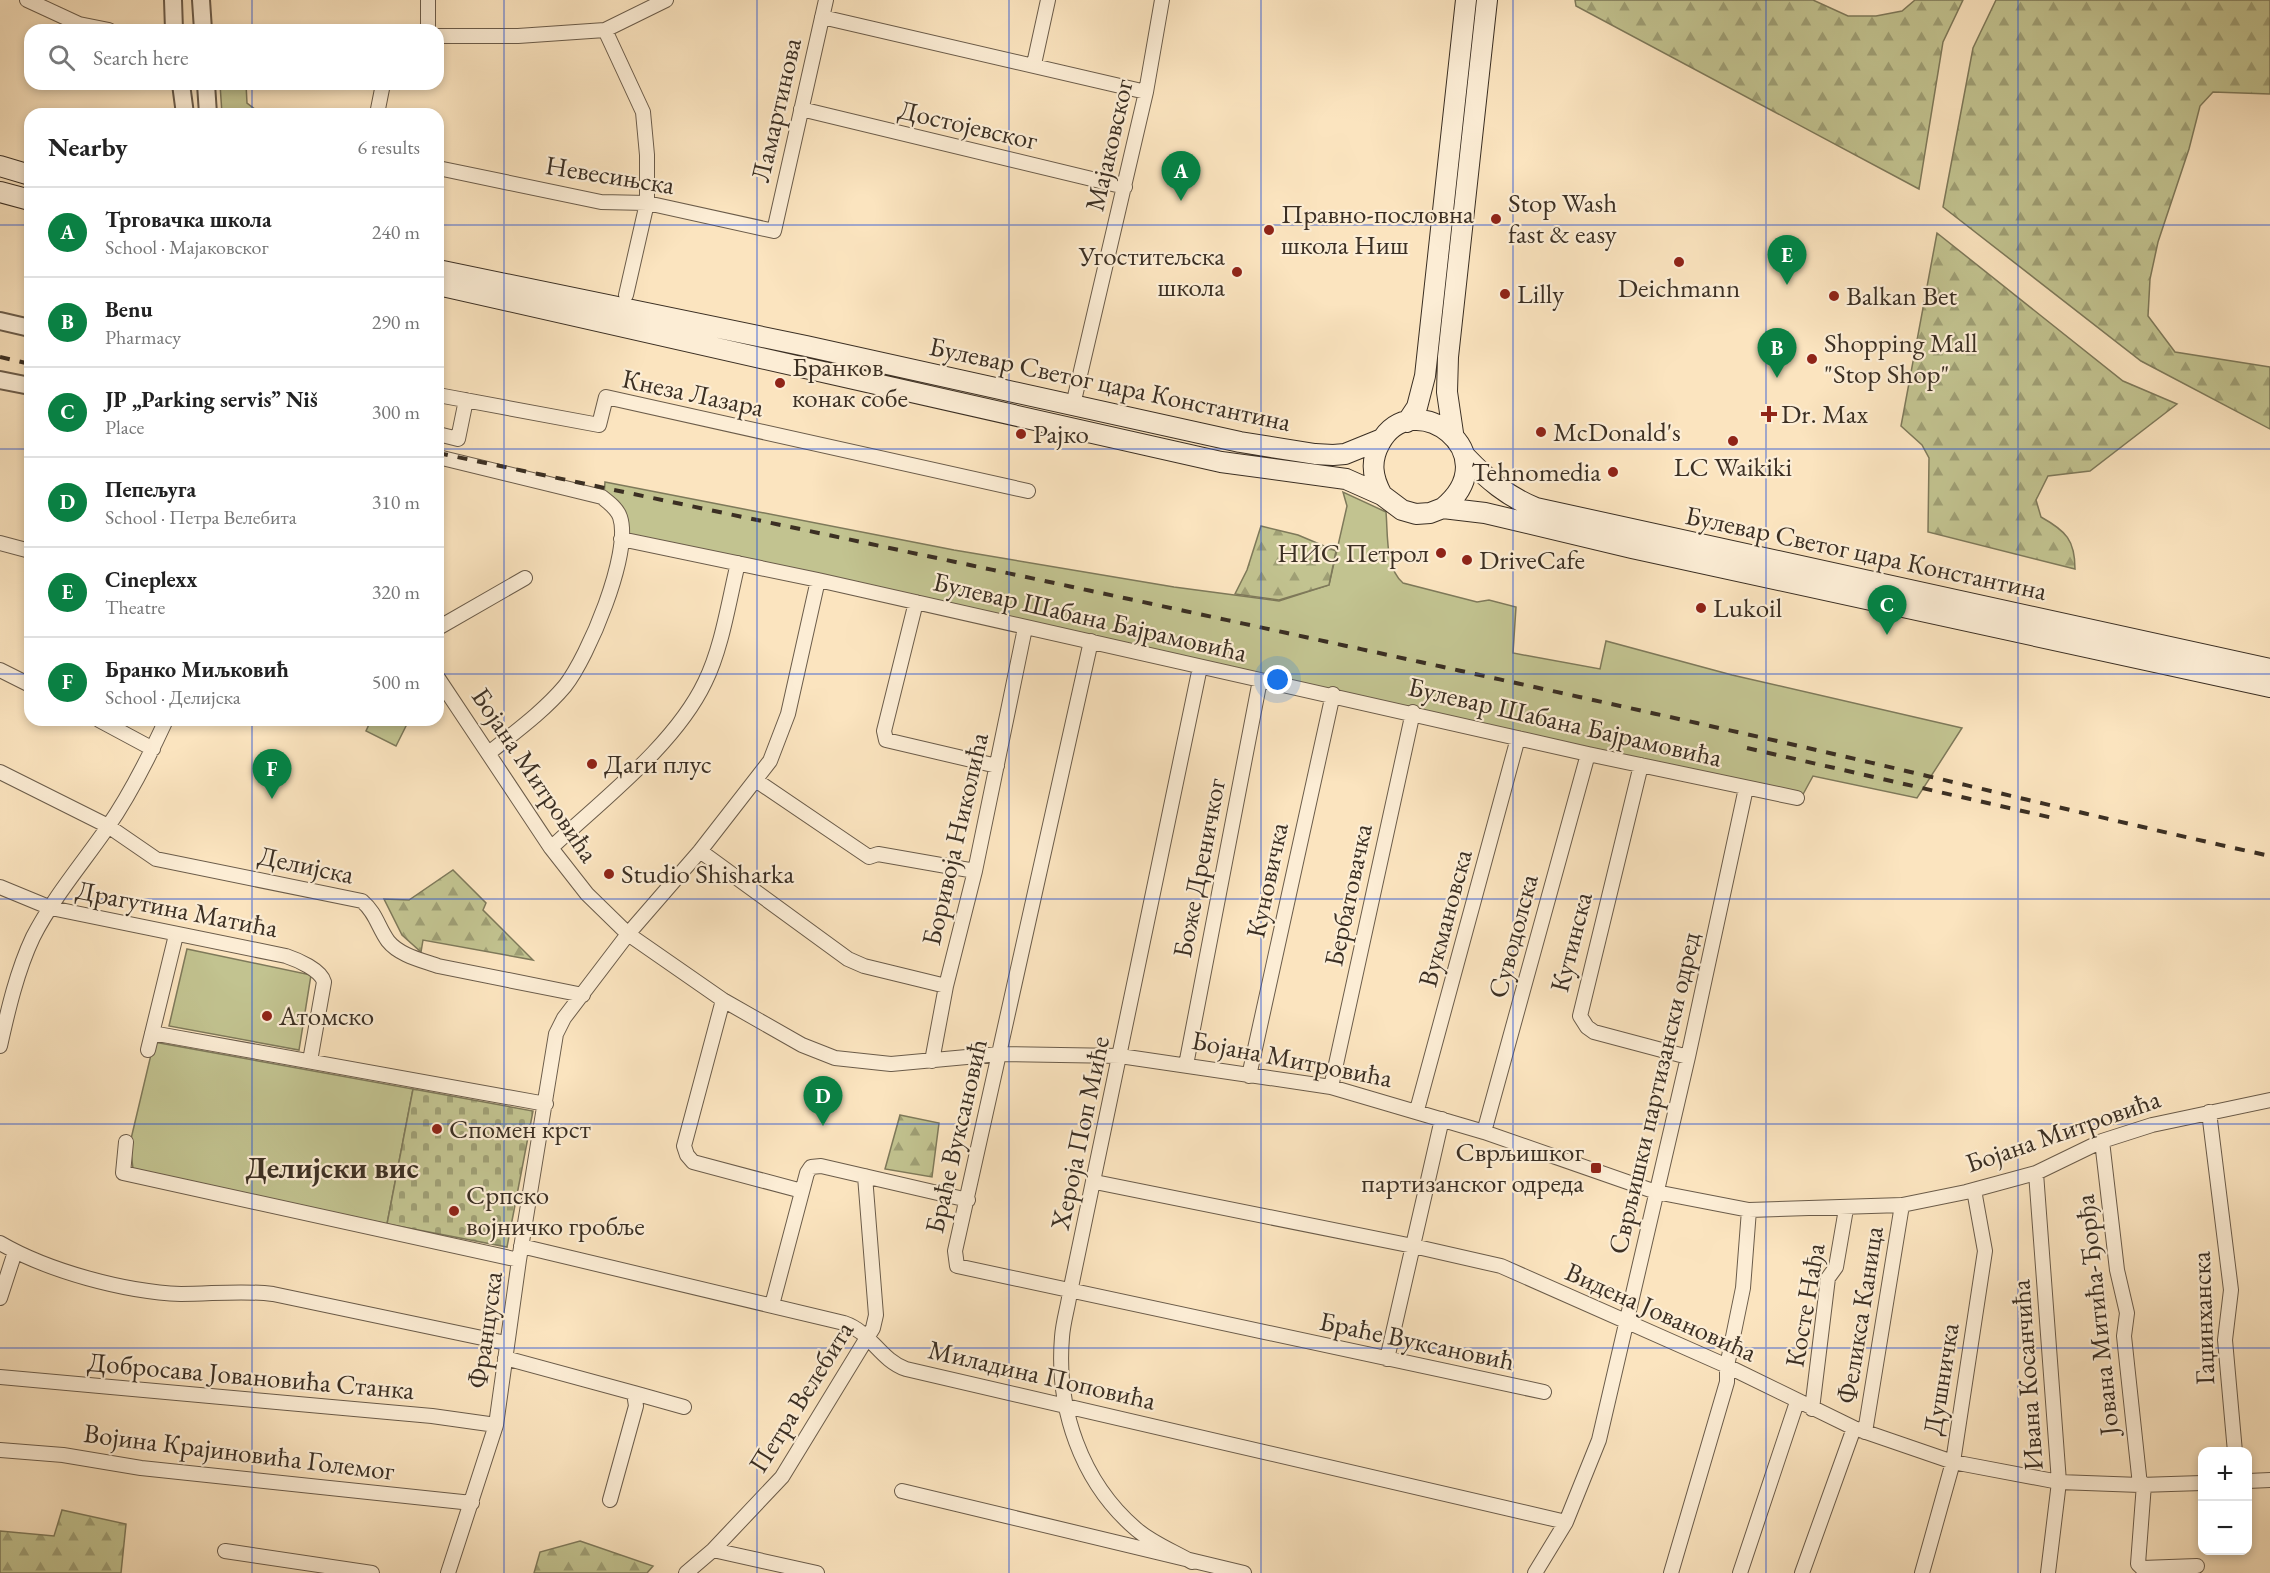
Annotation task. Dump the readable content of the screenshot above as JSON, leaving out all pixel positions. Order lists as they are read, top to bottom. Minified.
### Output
{"streets":{"main road":["Булевар Светог цара Константина"],"street":["Ламартинова","Достојевског","Мајаковског","Невесињска","Кнеза Лазара","Булевар Шабана Бајрамовића","Бојана Митровића","Боривоја Николића","Делијска","Боже Дреничког","Куновичка","Бербатовачка","Драгутина Матића","Вукмановска","Суводолска","Кутинска","Сврљишки партизански одред","Хероја Поп Миће","Браће Вуксановић","Косте Нађа","Видена Јовановића","Феликса Каница","Јована Митића-Ђорђа","Гаџинханска","Француска","Миладина Поповића","Ивана Косанчића","Добросава Јовановића Станка","Душничка","Петра Велебита","Војина Крајиновића Големог"]},"crossings":[["Ламартинова","Достојевског"],["Ламартинова","Невесињска"],["Достојевског","Мајаковског"],["Мајаковског","Булевар Светог цара Константина"],["Булевар Шабана Бајрамовића","Боривоја Николића"],["Булевар Шабана Бајрамовића","Боже Дреничког"],["Булевар Шабана Бајрамовића","Куновичка"],["Булевар Шабана Бајрамовића","Бербатовачка"],["Булевар Шабана Бајрамовића","Вукмановска"],["Булевар Шабана Бајрамовића","Суводолска"],["Булевар Шабана Бајрамовића","Кутинска"],["Булевар Шабана Бајрамовића","Сврљишки партизански одред"],["Булевар Шабана Бајрамовића","Хероја Поп Миће"],["Булевар Шабана Бајрамовића","Браће Вуксановић"],["Булевар Шабана Бајрамовића","Француска"],["Бојана Митровића","Боривоја Николића"],["Бојана Митровића","Боже Дреничког"],["Бојана Митровића","Куновичка"],["Бојана Митровића","Бербатовачка"],["Бојана Митровића","Вукмановска"],["Бојана Митровића","Суводолска"],["Бојана Митровића","Сврљишки партизански одред"],["Бојана Митровића","Хероја Поп Миће"],["Бојана Митровића","Браће Вуксановић"],["Бојана Митровића","Косте Нађа"],["Бојана Митровића","Феликса Каница"],["Бојана Митровића","Јована Митића-Ђорђа"],["Бојана Митровића","Гаџинханска"],["Бојана Митровића","Француска"],["Бојана Митровића","Ивана Косанчића"],["Бојана Митровића","Душничка"],["Делијска","Француска"],["Кутинска","Сврљишки партизански одред"],["Сврљишки партизански одред","Видена Јовановића"],["Сврљишки партизански одред","Миладина Поповића"],["Хероја Поп Миће","Браће Вуксановић"],["Хероја Поп Миће","Видена Јовановића"],["Хероја Поп Миће","Миладина Поповића"],["Косте Нађа","Видена Јовановића"],["Видена Јовановића","Феликса Каница"],["Видена Јовановића","Јована Митића-Ђорђа"],["Видена Јовановића","Ивана Косанчића"],["Видена Јовановића","Душничка"],["Француска","Миладина Поповића"],["Француска","Добросава Јовановића Станка"],["Француска","Војина Крајиновића Големог"],["Миладина Поповића","Петра Велебита"]],"districts":["Делијски вис"],"places":{"other":["Stop Wash fast & easy","Правно-пословна школа Ниш","Deichmann","Угоститељска школа","Lilly","Balkan Bet","Shopping Mall \"Stop Shop\"","Бранков конак собе","McDonald's","Рајко","LC Waikiki","Tehnomedia","НИС Петрол","DriveCafe","Lukoil","Даги плус","Studio Shisharka","Атомско","Спомен крст","Српско војничко гробље"],"health":["Dr. Max"],"transit":["Сврљишког партизанског одреда"]},"page":{"search":"Search here","heading":["Nearby","6 results"],"pins":["A","E","B","C","F","D"],"list":[{"mark":"A","name":"Трговачка школа","note":"School · Мајаковског","value":"240 m"},{"mark":"B","name":"Benu","note":"Pharmacy","value":"290 m"},{"mark":"C","name":"JP „Parking servis” Niš","note":"Place","value":"300 m"},{"mark":"D","name":"Пепељуга","note":"School · Петра Велебита","value":"310 m"},{"mark":"E","name":"Cineplexx","note":"Theatre","value":"320 m"},{"mark":"F","name":"Бранко Миљковић","note":"School · Делијска","value":"500 m"}],"map_buttons":["+","−"]}}
